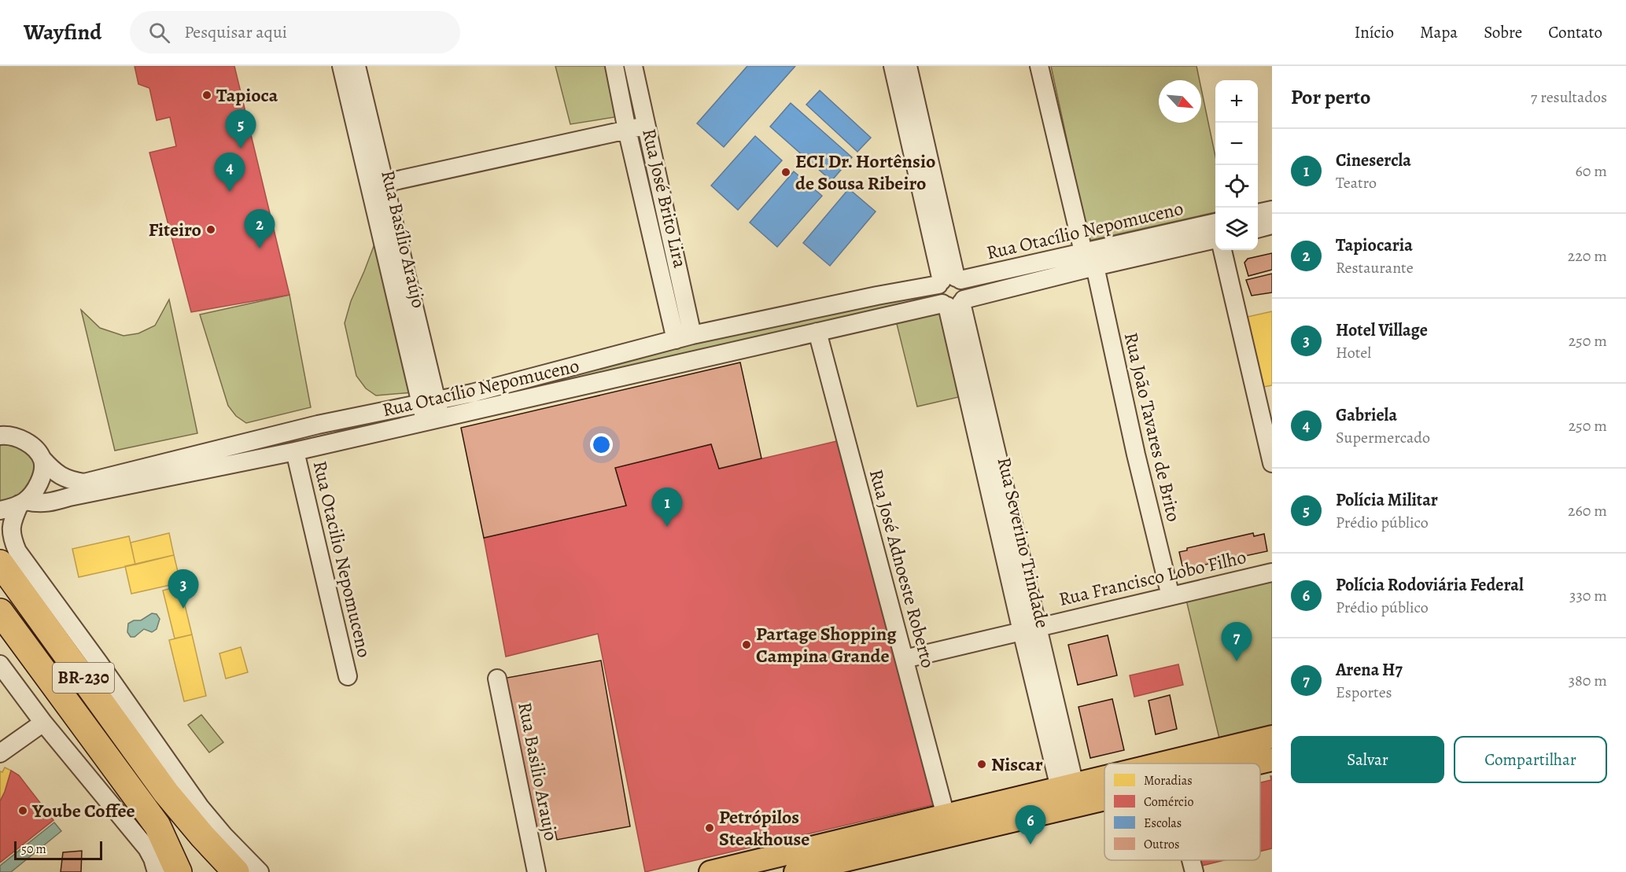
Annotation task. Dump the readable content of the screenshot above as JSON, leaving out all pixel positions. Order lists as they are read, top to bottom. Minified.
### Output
{"streets":{"highway":["BR-230"],"street":["Rua José Brito Lira","Rua Otacílio Nepomuceno","Rua Basílio Araújo","Rua João Tavares de Brito","Rua Severino Trindade","Rua Otacilio Nepomuceno","Rua José Adnoeste Roberto","Rua Francisco Lobo Filho","Rua Basilio Araujo"]},"crossings":[["Rua José Brito Lira","Rua Otacílio Nepomuceno"],["Rua Otacílio Nepomuceno","Rua Basílio Araújo"],["Rua Otacílio Nepomuceno","Rua João Tavares de Brito"],["Rua Otacílio Nepomuceno","Rua Severino Trindade"],["Rua Otacílio Nepomuceno","Rua Otacilio Nepomuceno"],["Rua Otacílio Nepomuceno","Rua José Adnoeste Roberto"],["Rua João Tavares de Brito","Rua Francisco Lobo Filho"],["Rua Severino Trindade","Rua Francisco Lobo Filho"],["Rua José Adnoeste Roberto","Rua Francisco Lobo Filho"]],"places":["Tapioca","ECI Dr. Hortênsio de Sousa Ribeiro","Fiteiro","Partage Shopping Campina Grande","Niscar","Yoube Coffee","Petrópilos Steakhouse"],"legend":["Moradias","Comércio","Escolas","Outros"],"scale_bar":"50 m","north":"bottom right","page":{"header":"Wayfind","search":"Pesquisar aqui","nav":["Início","Mapa","Sobre","Contato"],"heading":["Por perto","7 resultados"],"map_buttons":["+","−"],"pins":["5","4","2","1","3","7","6"],"list":[{"mark":"1","name":"Cinesercla","note":"Teatro","value":"60 m"},{"mark":"2","name":"Tapiocaria","note":"Restaurante","value":"220 m"},{"mark":"3","name":"Hotel Village","note":"Hotel","value":"250 m"},{"mark":"4","name":"Gabriela","note":"Supermercado","value":"250 m"},{"mark":"5","name":"Polícia Militar","note":"Prédio público","value":"260 m"},{"mark":"6","name":"Polícia Rodoviária Federal","note":"Prédio público","value":"330 m"},{"mark":"7","name":"Arena H7","note":"Esportes","value":"380 m"}],"buttons":["Salvar","Compartilhar"],"scale":"50 m"}}
